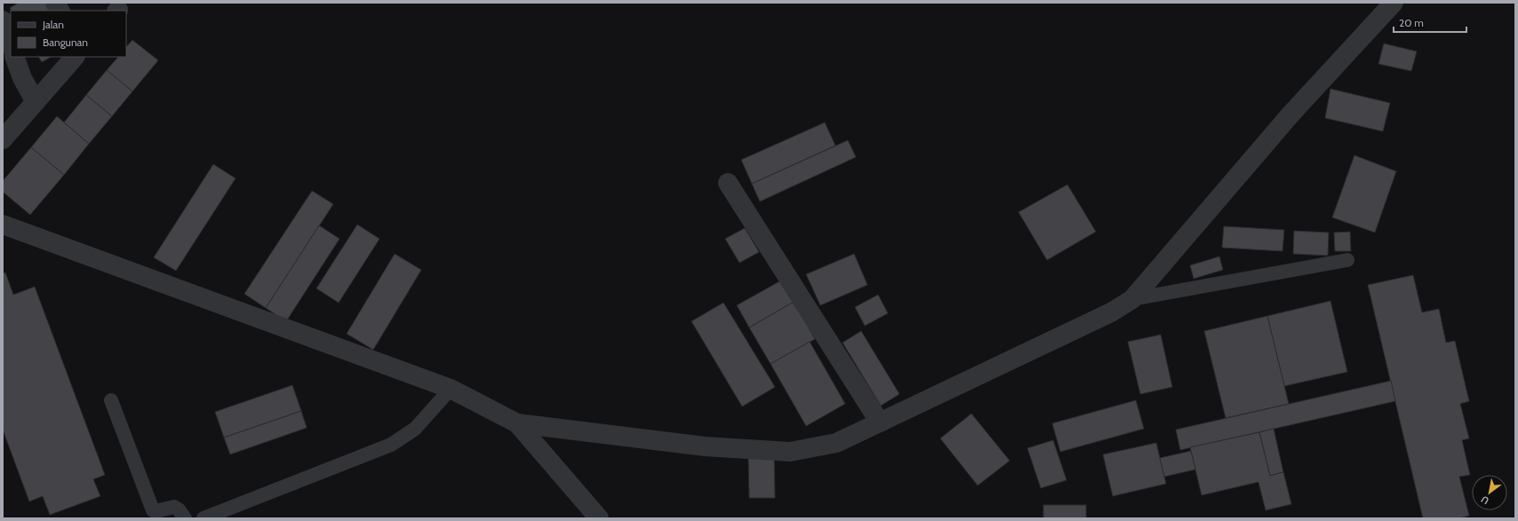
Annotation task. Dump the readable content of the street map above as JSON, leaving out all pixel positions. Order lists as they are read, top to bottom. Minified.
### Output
{"legend":["Jalan","Bangunan"],"scale_bar":"20 m","north":"bottom left"}
